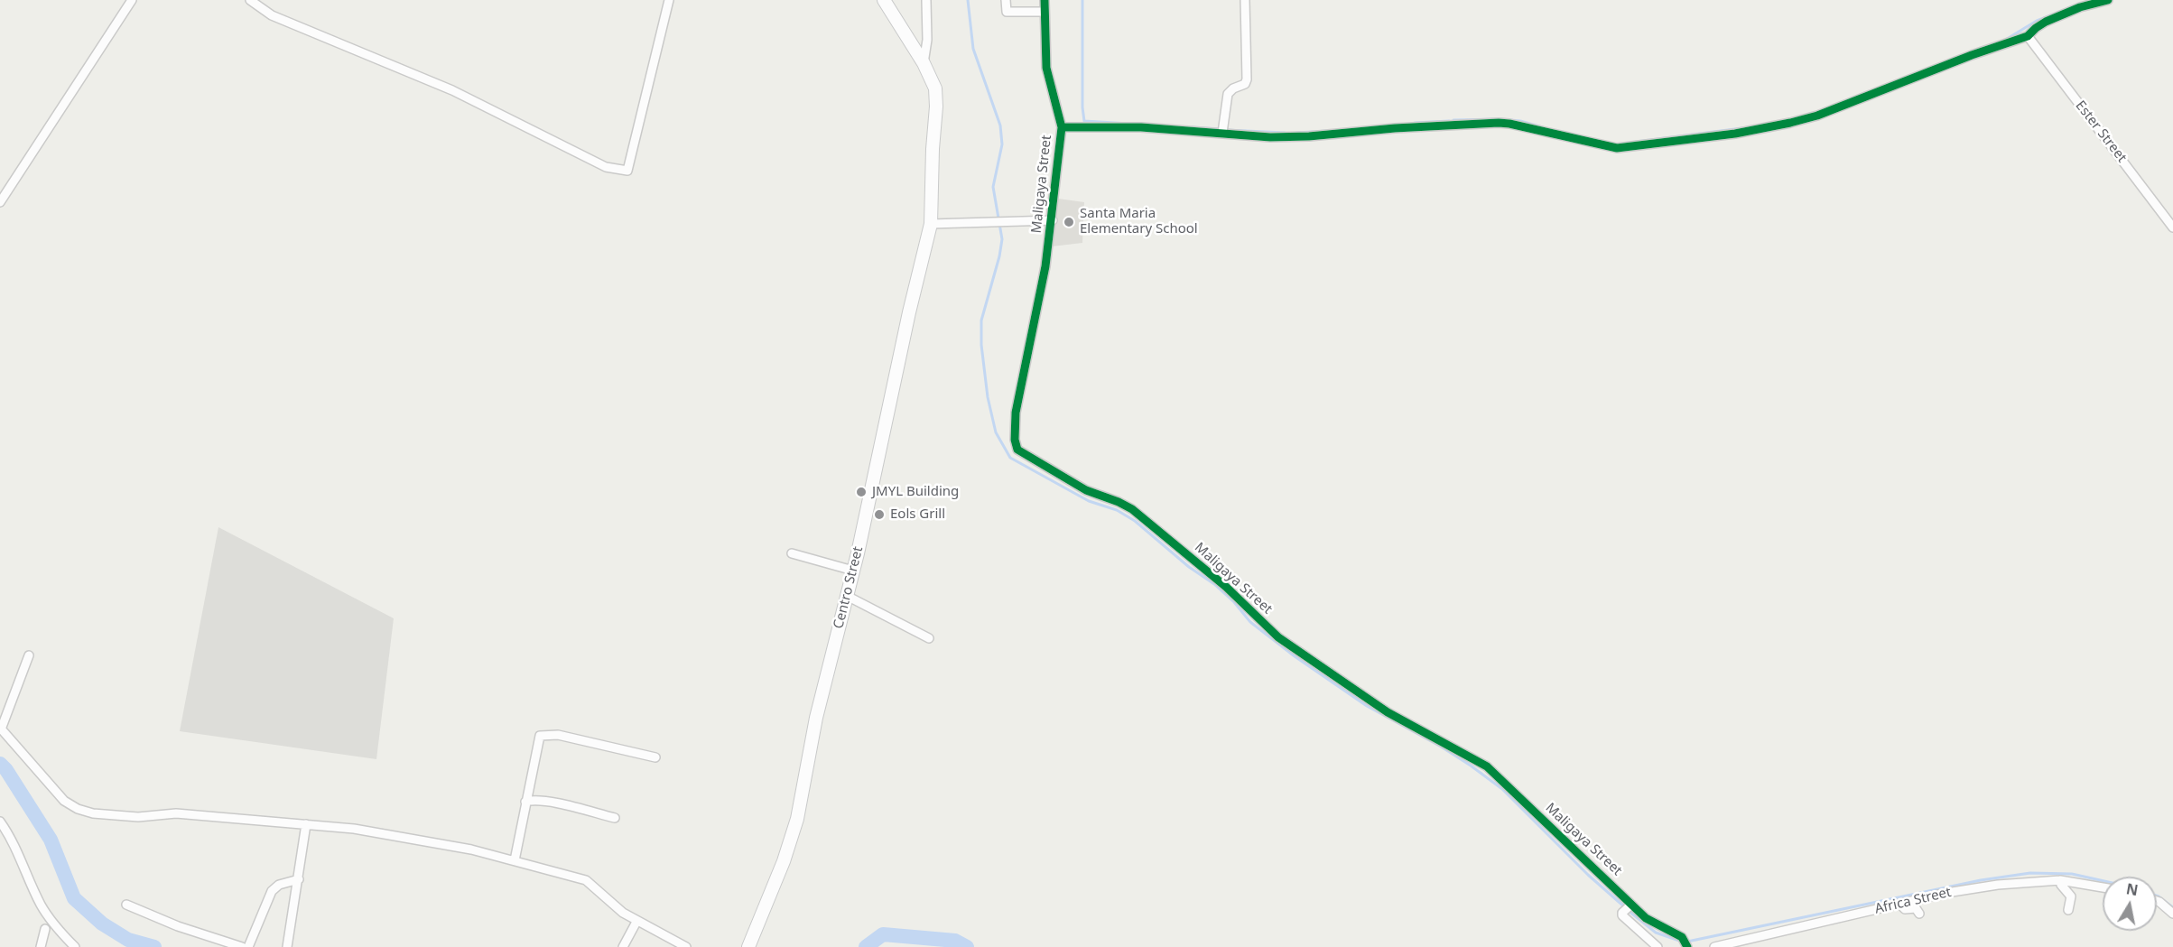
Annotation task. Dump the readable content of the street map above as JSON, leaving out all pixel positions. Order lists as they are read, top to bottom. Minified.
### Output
{"streets":{"street":["Ester Street","Maligaya Street","Centro Street","Africa Street"]},"places":["Santa Maria Elementary School","JMYL Building","Eols Grill"],"north":"top"}
